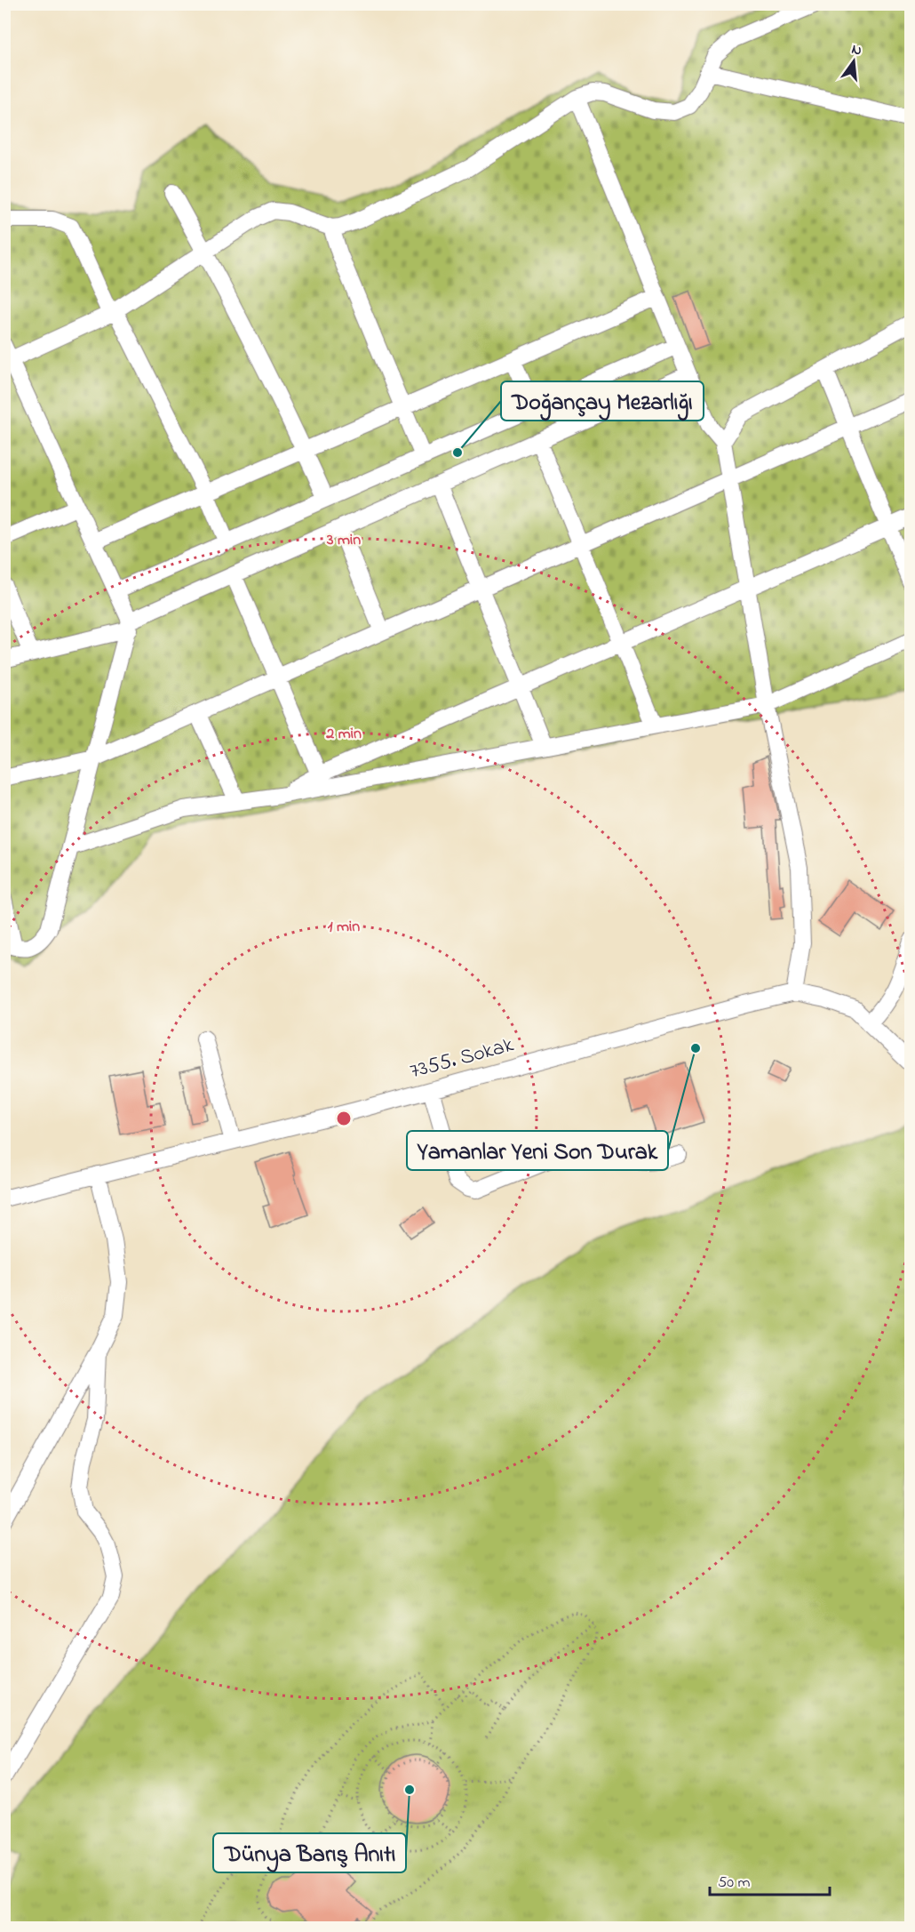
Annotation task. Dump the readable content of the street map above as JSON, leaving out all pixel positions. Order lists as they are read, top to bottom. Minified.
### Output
{"streets":{"street":["7355. Sokak"]},"places":["Doğançay Mezarlığı","Yamanlar Yeni Son Durak","Dünya Barış Anıtı"],"scale_bar":"50 m","north":"top","rings":["3 min","2 min","1 min"]}
